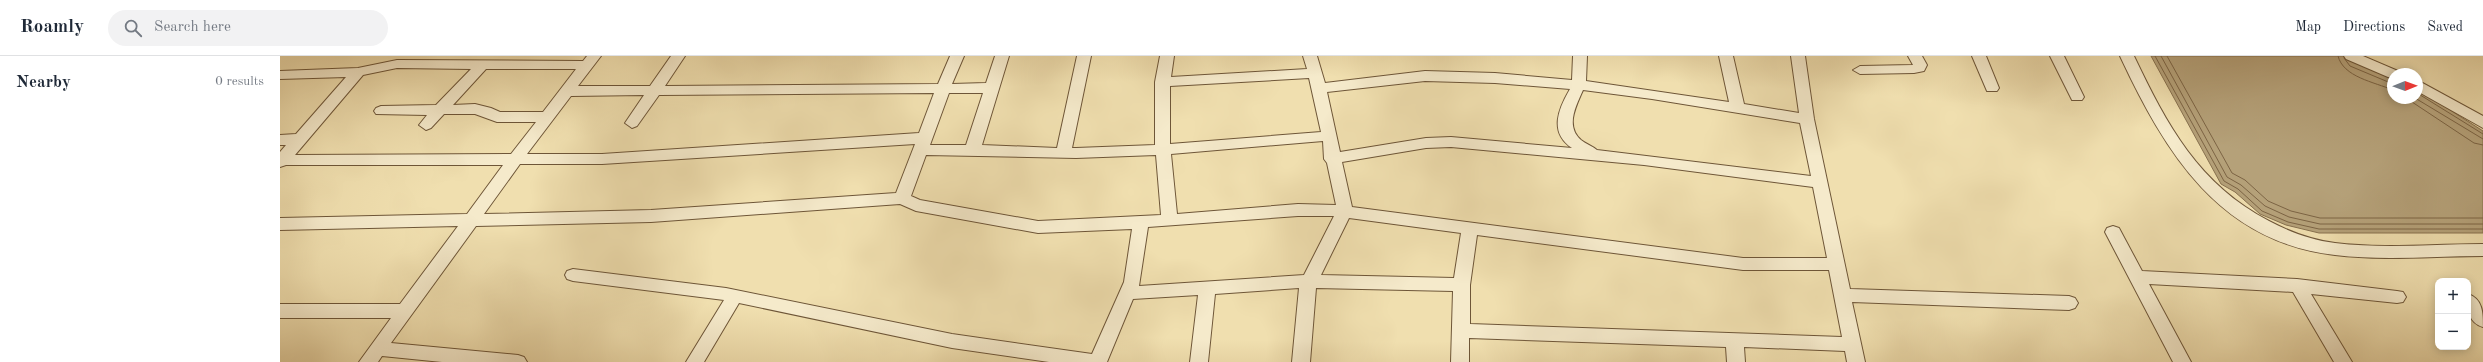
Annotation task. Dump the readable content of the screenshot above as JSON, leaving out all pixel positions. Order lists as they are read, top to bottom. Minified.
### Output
{"north":"right","page":{"header":"Roamly","search":"Search here","nav":["Map","Directions","Saved"],"heading":["Nearby","0 results"],"map_buttons":["+","−"]}}
